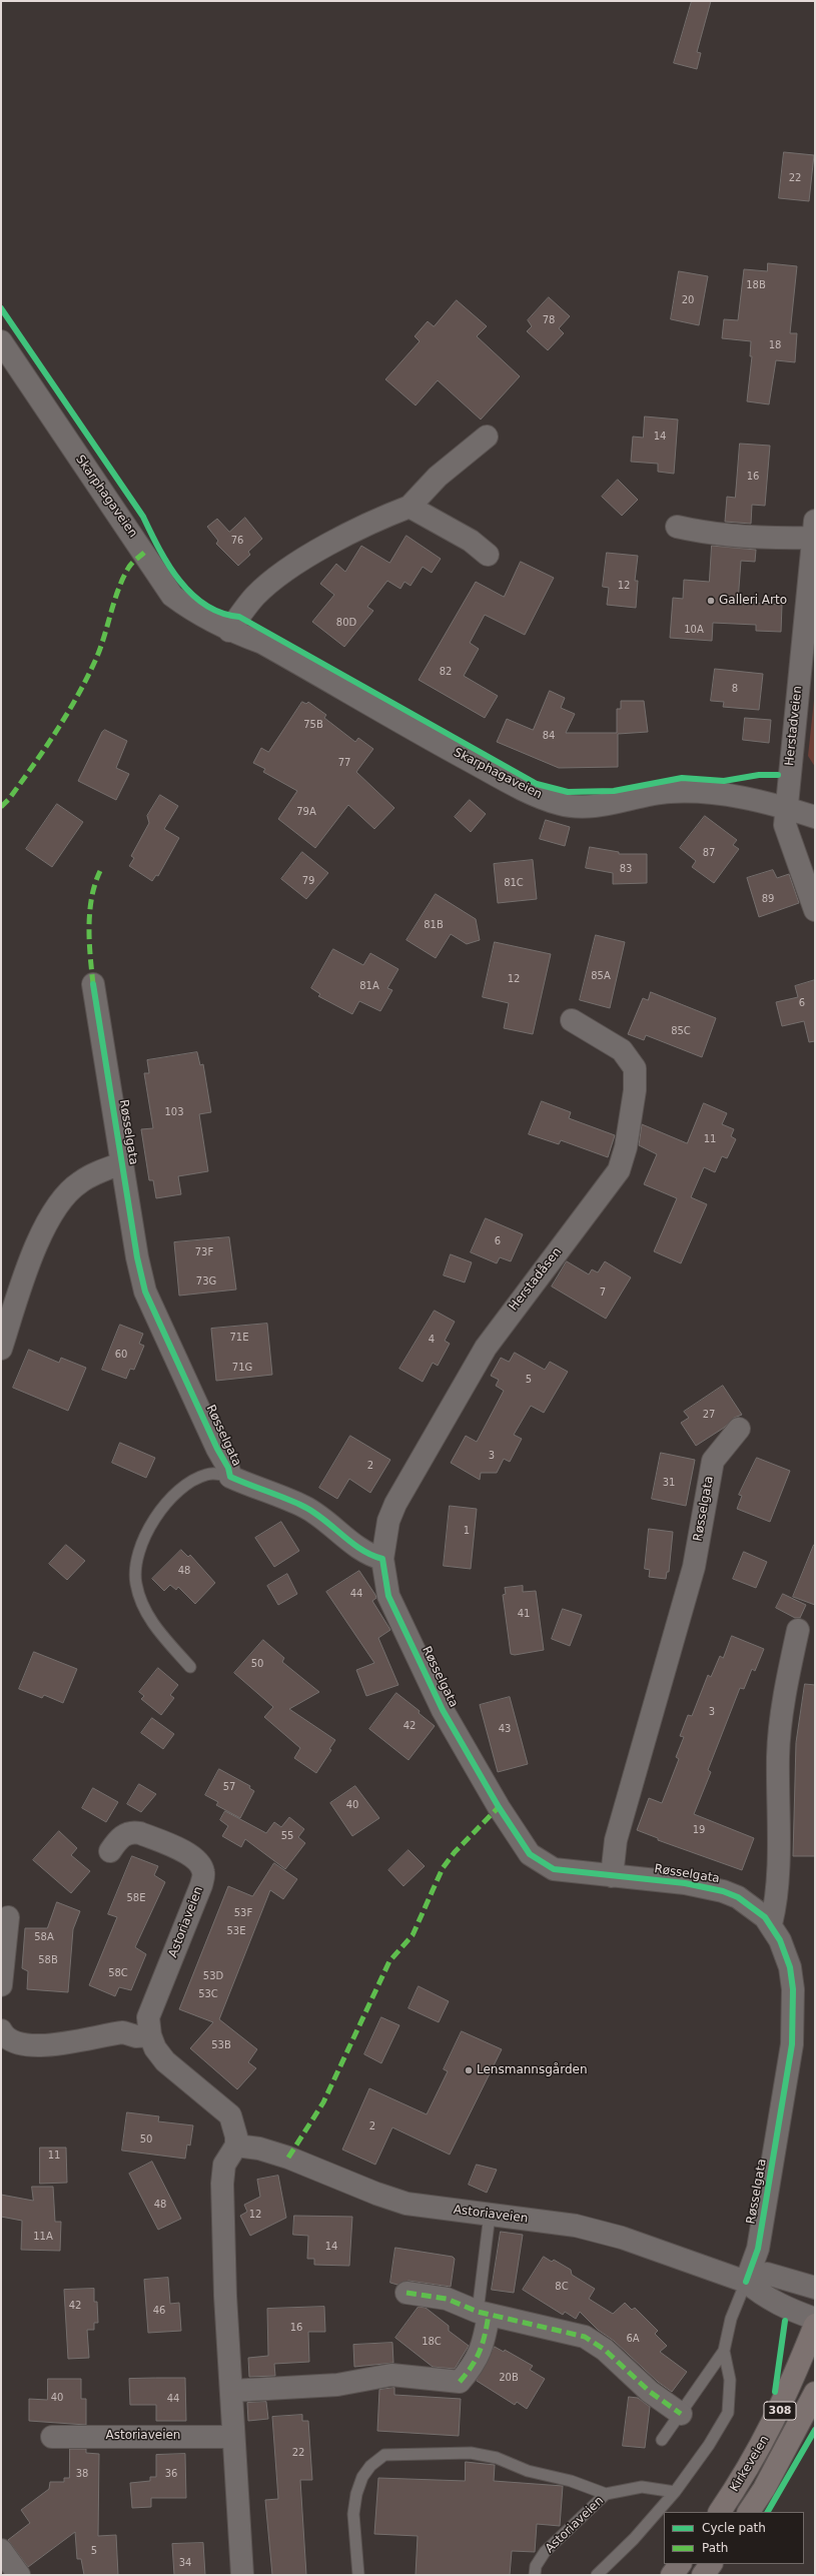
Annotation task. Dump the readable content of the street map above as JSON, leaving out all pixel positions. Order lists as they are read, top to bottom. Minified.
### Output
{"streets":{"main road":["308","Kirkeveien"],"street":["Skarphagaveien","Herstadveien","Røsselgata","Herstadåsen","Astoriaveien"]},"crossings":[["Skarphagaveien","Herstadveien"],["Røsselgata","Herstadåsen"],["Røsselgata","Astoriaveien"]],"places":["Galleri Arto","Lensmannsgården"],"house_numbers":["22","18B","20","78","18","14","16","76","12","80D","10A","82","8","75B","84","77","79A","87","83","79","81C","89","81B","85A","12","81A","6","85C","103","11","6","73F","73G","7","71E","4","60","71G","5","27","3","2","31","1","48","44","41","50","3","42","43","57","40","19","55","58E","53F","53E","58A","58B","58C","53D","53C","53B","2","50","11","48","12","11A","14","8C","42","46","16","6A","18C","20B","40","44","22","38","36","5","34"],"legend":["Cycle path","Path"]}
